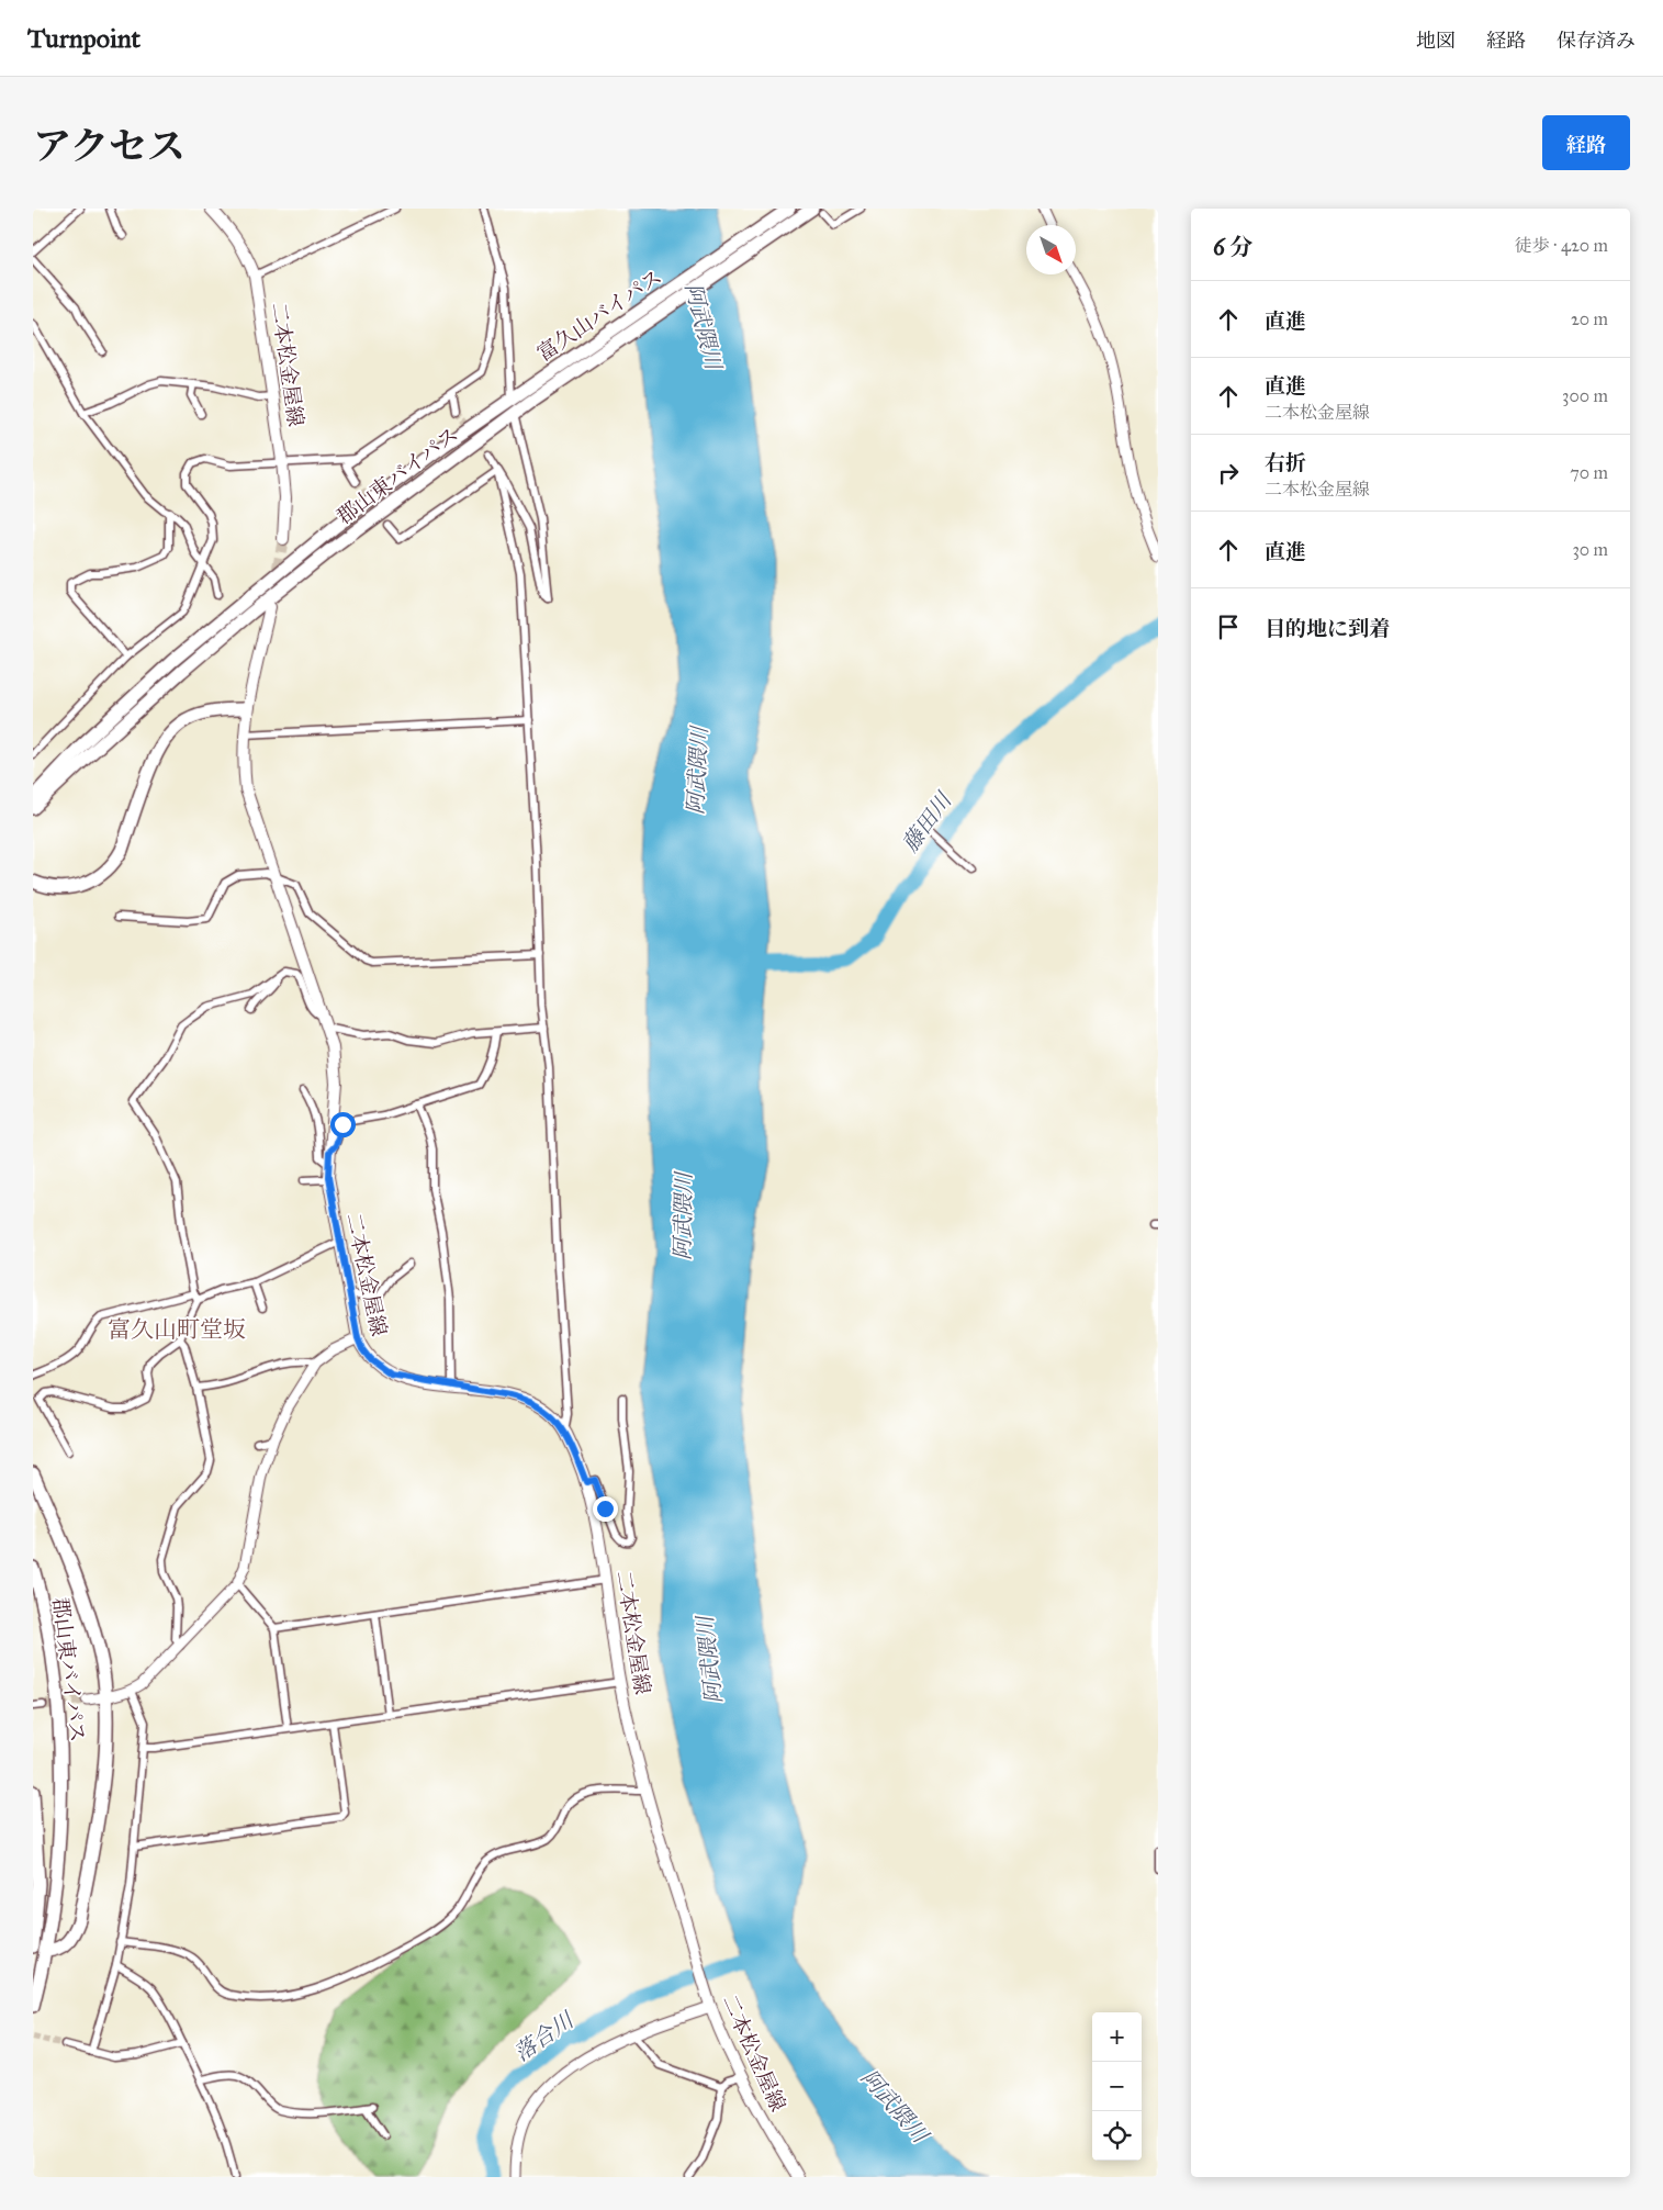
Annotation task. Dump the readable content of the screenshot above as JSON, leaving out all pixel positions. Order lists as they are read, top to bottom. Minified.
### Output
{"streets":{"highway":["富久山バイパス","郡山東バイパス"],"main road":["二本松金屋線"]},"crossings":[["富久山バイパス","郡山東バイパス"]],"districts":["富久山町堂坂"],"water":["阿武隈川","藤田川","落合川"],"north":"bottom right","page":{"header":"Turnpoint","nav":["地図","経路","保存済み"],"title":"アクセス","buttons":"経路","heading":["6 分","徒歩 · 420 m"],"list":[["直進","20 m"],["直進","二本松金屋線","300 m"],["右折","二本松金屋線","70 m"],["直進","30 m"],"目的地に到着"],"map_buttons":["+","−"]}}
